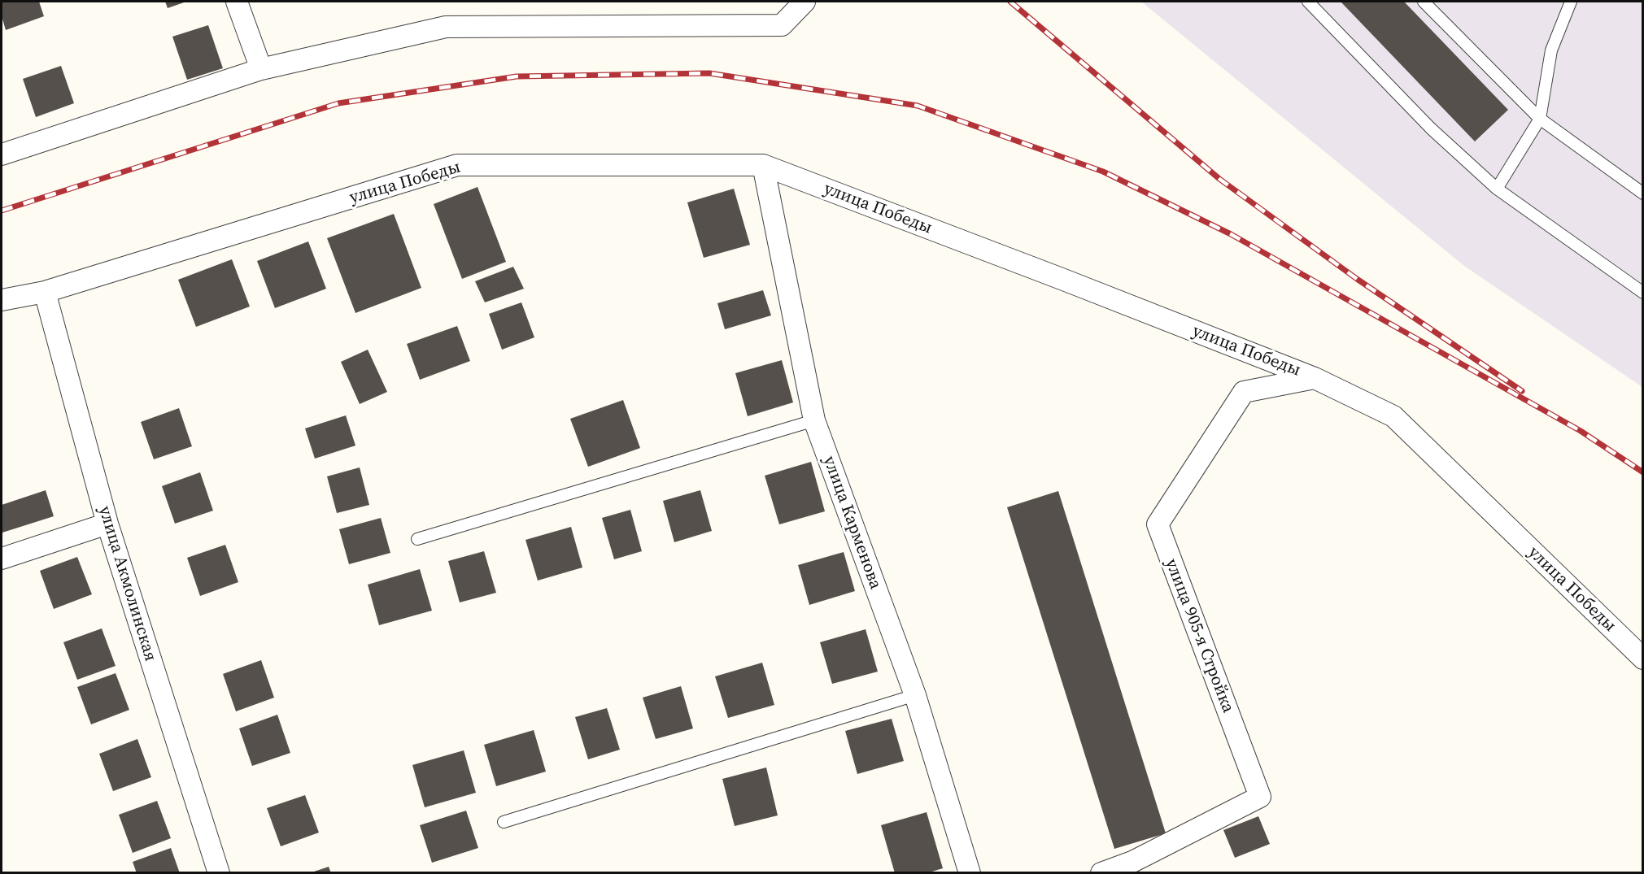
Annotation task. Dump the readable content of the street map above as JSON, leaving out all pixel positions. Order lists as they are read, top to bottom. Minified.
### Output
{"streets":{"street":["улица Победы","улица Карменова","улица Акмолинская","улица 905-я Стройка"]},"crossings":[["улица Победы","улица Карменова"],["улица Победы","улица Акмолинская"],["улица Победы","улица 905-я Стройка"]]}
